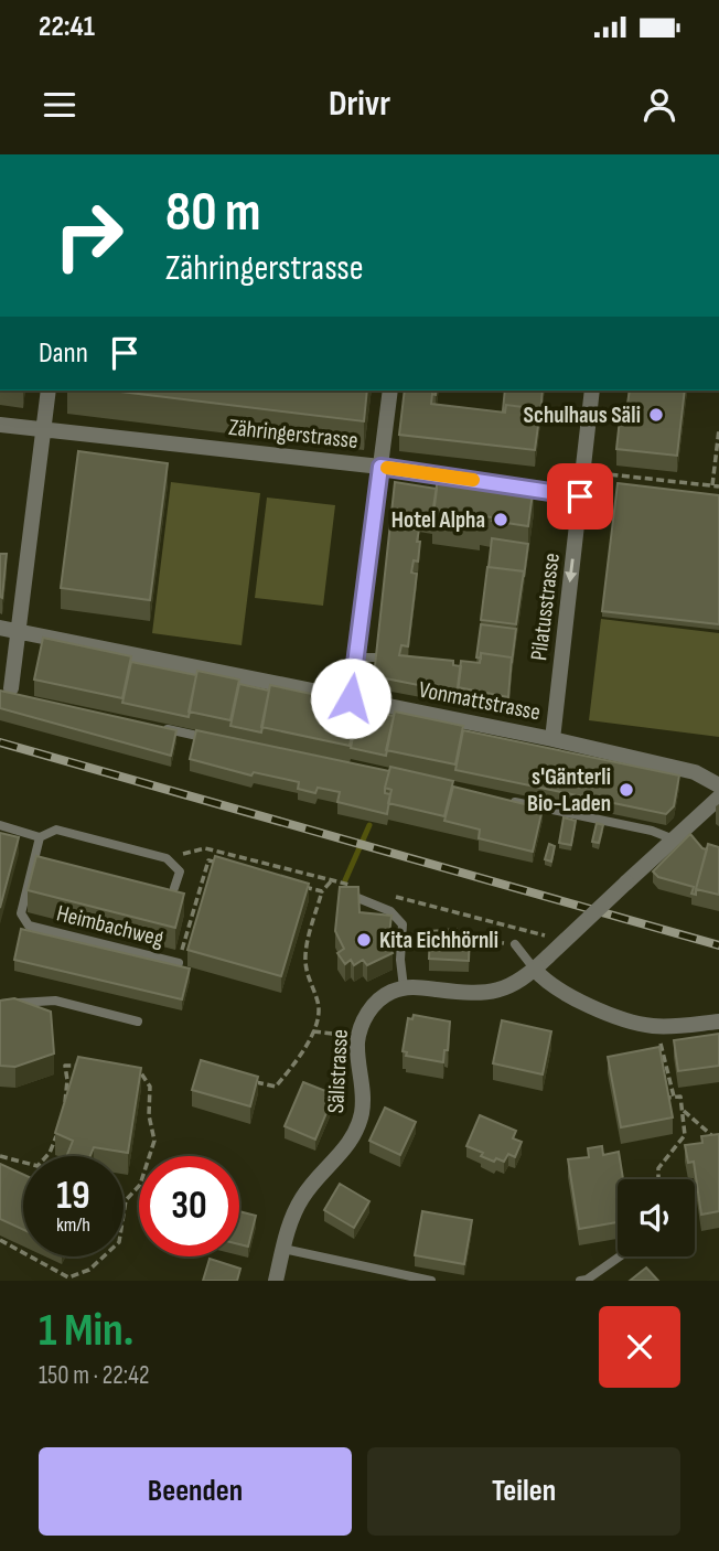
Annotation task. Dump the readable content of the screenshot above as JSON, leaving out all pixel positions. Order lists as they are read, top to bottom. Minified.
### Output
{"streets":{"street":["Zähringerstrasse","Pilatusstrasse","Vonmattstrasse","Sälistrasse"],"lane":["Heimbachweg"]},"crossings":[["Pilatusstrasse","Vonmattstrasse"]],"one_way":["Pilatusstrasse"],"places":["Schulhaus Säli","Hotel Alpha","s'Gänterli Bio-Laden","Kita Eichhörnli"],"page":{"status":"22:41","header":"Drivr","turn":["80 m","Zähringerstrasse"],"then":"Dann","speed":"19 km/h","limit":"30","heading":["1 Min.","150 m · 22:42"],"buttons":["Beenden","Teilen"]}}
